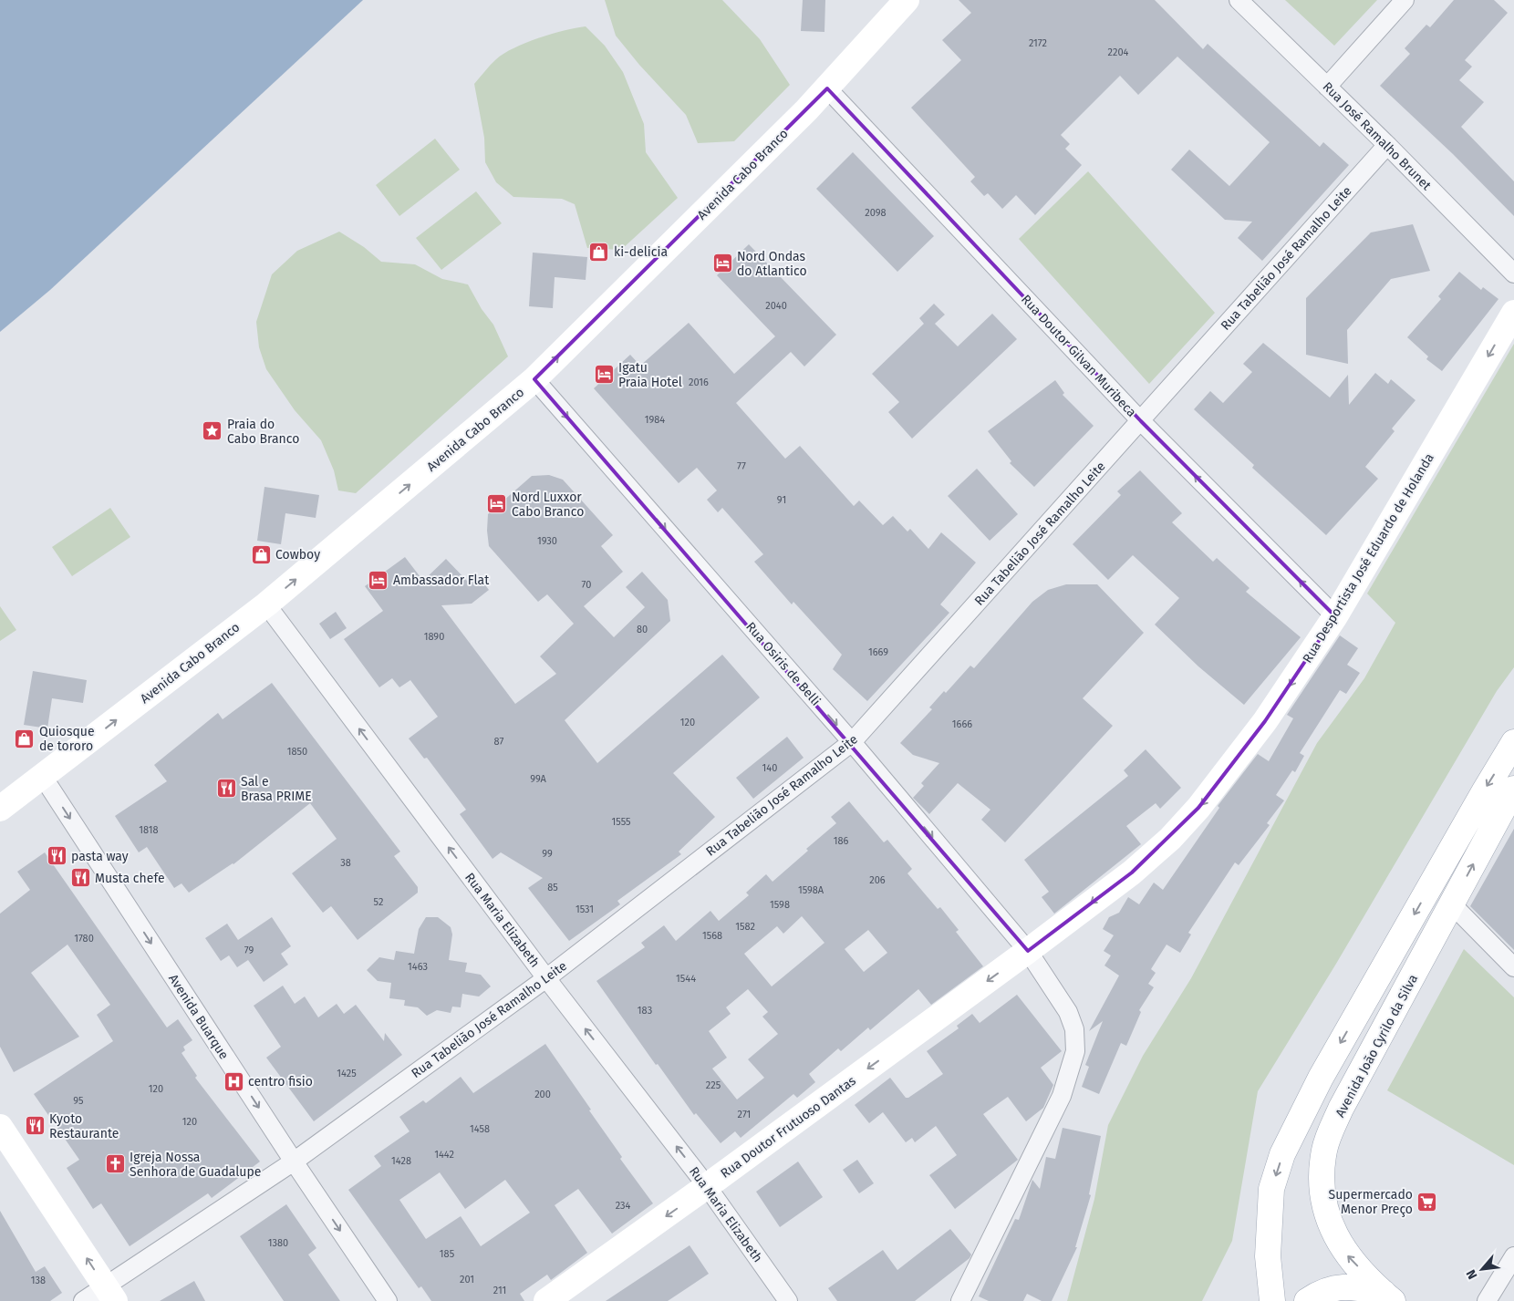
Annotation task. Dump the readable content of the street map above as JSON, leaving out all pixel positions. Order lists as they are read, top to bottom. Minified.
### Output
{"streets":{"main road":["Avenida Cabo Branco","Rua Desportista José Eduardo de Holanda","Avenida João Cyrilo da Silva","Rua Doutor Frutuoso Dantas"],"street":["Rua José Ramalho Brunet","Rua Tabelião José Ramalho Leite","Rua Doutor Gilvan Muribeca","Rua Osiris de Belli","Rua Maria Elizabeth","Avenida Buarque"]},"crossings":[["Rua José Ramalho Brunet","Rua Tabelião José Ramalho Leite"],["Avenida Cabo Branco","Rua Doutor Gilvan Muribeca"],["Avenida Cabo Branco","Rua Osiris de Belli"],["Avenida Cabo Branco","Rua Maria Elizabeth"],["Avenida Cabo Branco","Avenida Buarque"],["Rua Tabelião José Ramalho Leite","Rua Doutor Gilvan Muribeca"],["Rua Tabelião José Ramalho Leite","Rua Osiris de Belli"],["Rua Tabelião José Ramalho Leite","Rua Maria Elizabeth"],["Rua Tabelião José Ramalho Leite","Avenida Buarque"],["Rua Doutor Gilvan Muribeca","Rua Desportista José Eduardo de Holanda"],["Rua Desportista José Eduardo de Holanda","Rua Osiris de Belli"],["Rua Desportista José Eduardo de Holanda","Rua Doutor Frutuoso Dantas"],["Rua Osiris de Belli","Rua Doutor Frutuoso Dantas"],["Rua Maria Elizabeth","Rua Doutor Frutuoso Dantas"]],"one_way":["Avenida Cabo Branco","Rua Doutor Gilvan Muribeca","Rua Desportista José Eduardo de Holanda","Rua Osiris de Belli","Rua Maria Elizabeth","Avenida Buarque","Rua Doutor Frutuoso Dantas"],"places":{"shop":["ki-delicia","Cowboy","Quiosque de tororo"],"hotel":["Nord Ondas do Atlantico","Igatu Praia Hotel","Nord Luxxor Cabo Branco","Ambassador Flat"],"place":["Praia do Cabo Branco"],"restaurant":["Sal e Brasa PRIME","pasta way","Musta chefe","Kyoto Restaurante"],"hospital":["centro fisio"],"church":["Igreja Nossa Senhora de Guadalupe"],"supermarket":["Supermercado Menor Preço"]},"house_numbers":["2172","2204","2098","2040","2016","1984","77","91","1930","70","80","1890","1669","120","1666","87","1850","140","99A","1555","1818","186","99","38","206","85","1598A","52","1598","1531","1582","1568","1780","79","1463","1544","183","1425","225","120","200","95","271","120","1458","1442","1428","234","1380","185","201","138","211"],"north":"bottom left"}
